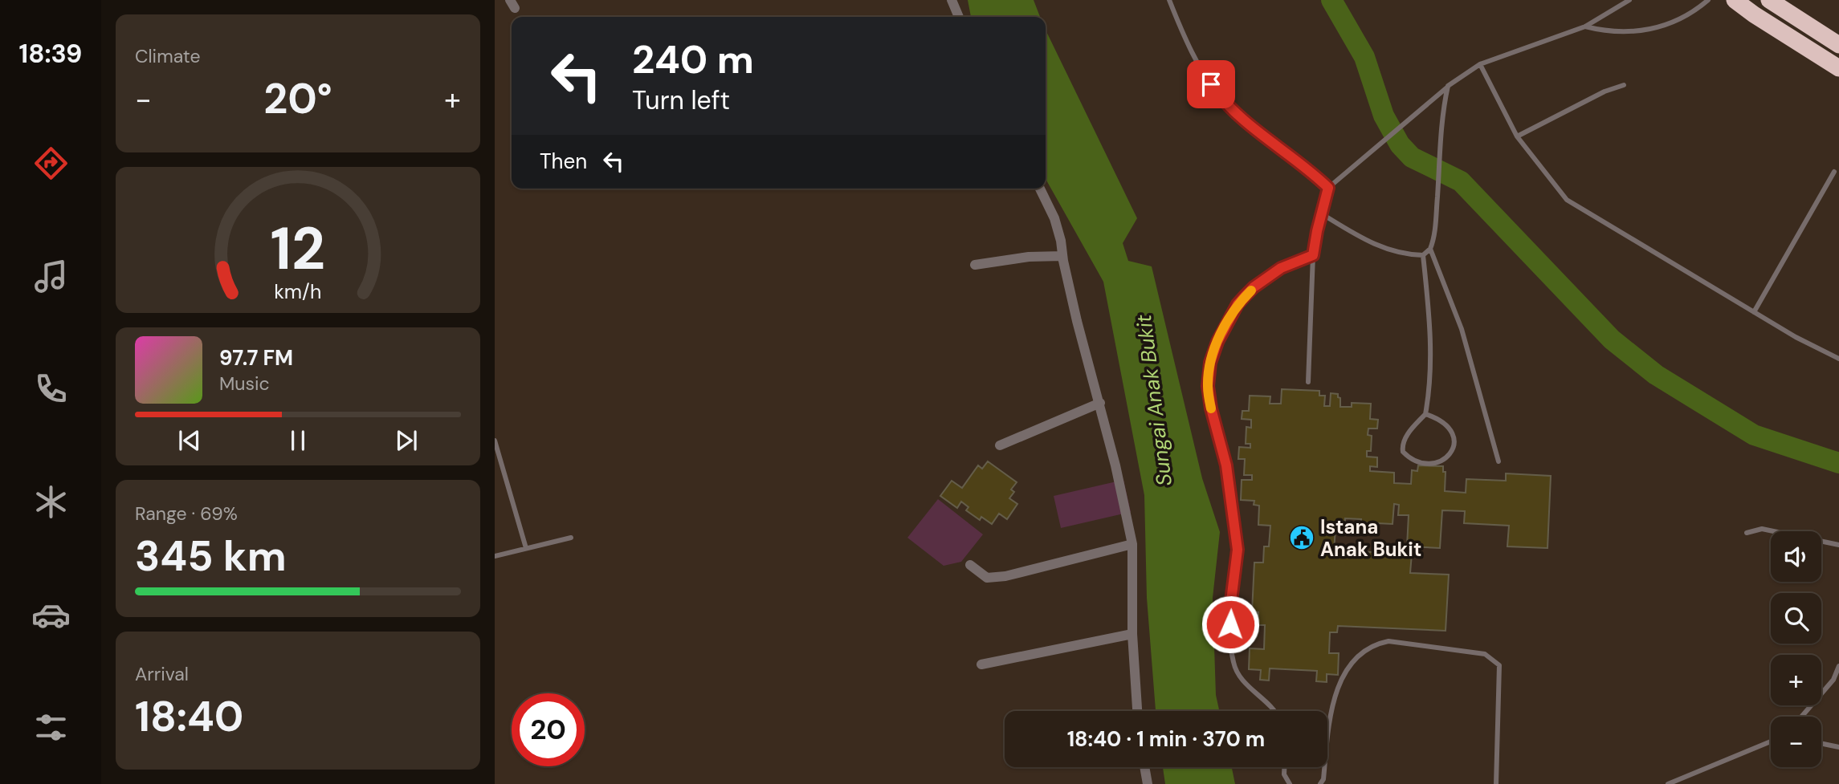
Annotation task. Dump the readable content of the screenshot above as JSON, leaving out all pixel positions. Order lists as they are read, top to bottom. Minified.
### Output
{"water":["Sungai Anak Bukit"],"places":{"public building":["Istana Anak Bukit"]},"page":{"tabs":"18:39","tile":["Climate",["Range · 69%","345 km"],["Arrival","18:40"]],"turn":["240 m","Turn left"],"heat":["−","20°","+"],"then":"Then","song":["97.7 FM","Music"],"map_buttons":["+","−"],"limit":"20","trip":"18:40 · 1 min · 370 m","gauge":["12","km/h"]}}
